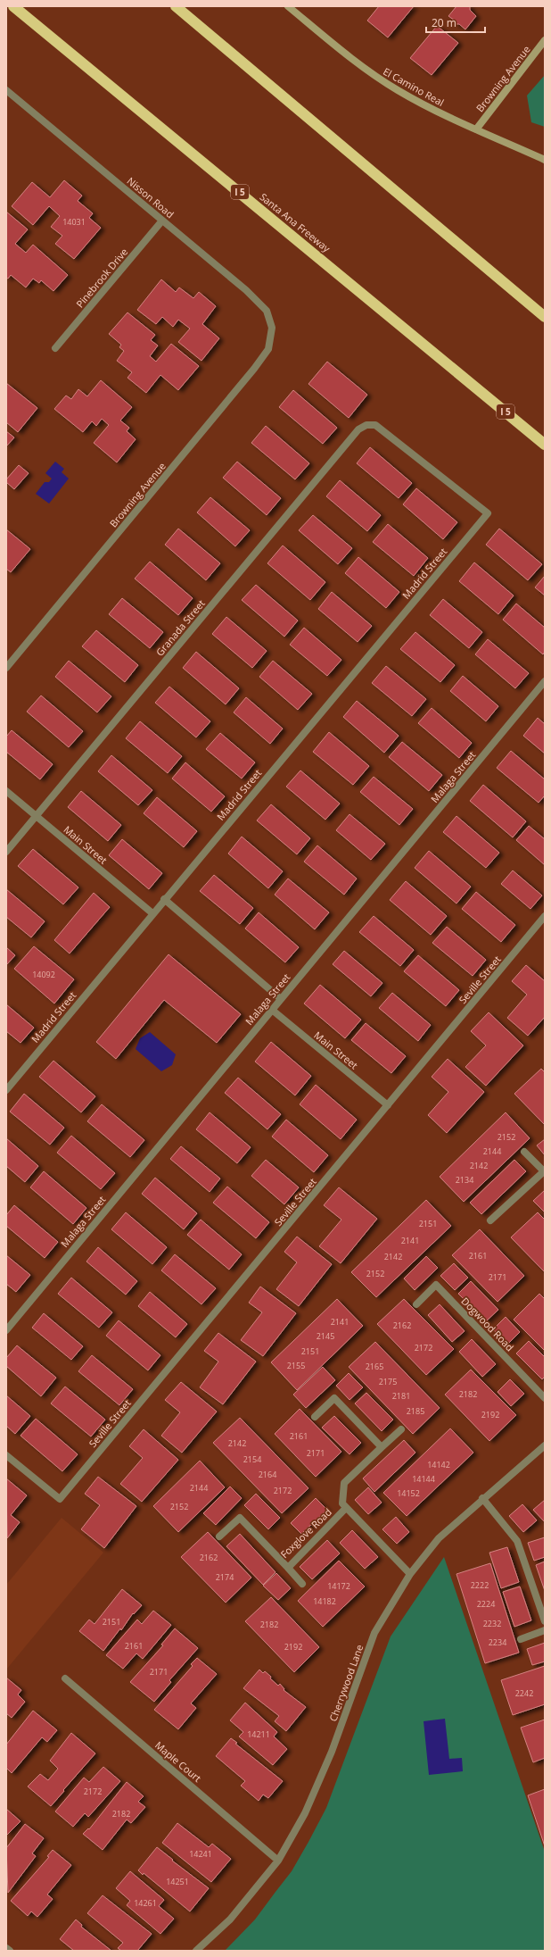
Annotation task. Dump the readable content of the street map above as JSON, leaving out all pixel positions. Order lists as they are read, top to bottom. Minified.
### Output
{"streets":{"highway":["I 5","Santa Ana Freeway"],"main road":["Browning Avenue","El Camino Real"],"street":["Nisson Road","Pinebrook Drive","Madrid Street","Granada Street","Malaga Street","Main Street","Seville Street","Dogwood Road","Foxglove Road","Cherrywood Lane","Maple Court"]},"crossings":[["Browning Avenue","El Camino Real"],["Browning Avenue","Nisson Road"],["Nisson Road","Pinebrook Drive"],["Madrid Street","Granada Street"],["Madrid Street","Main Street"],["Granada Street","Main Street"],["Malaga Street","Main Street"],["Main Street","Seville Street"],["Foxglove Road","Cherrywood Lane"],["Cherrywood Lane","Maple Court"]],"house_numbers":["14031","14092","2152","2144","2142","2134","2151","2141","2161","2142","2152","2171","2141","2162","2145","2172","2151","2155","2165","2175","2182","2181","2185","2192","2161","2142","2171","2154","14142","2164","14144","2144","2172","14152","2152","2162","2174","2222","14172","14182","2224","2151","2232","2182","2234","2161","2192","2171","2242","14211","2172","2182","14241","14251","14261"],"scale_bar":"20 m"}
